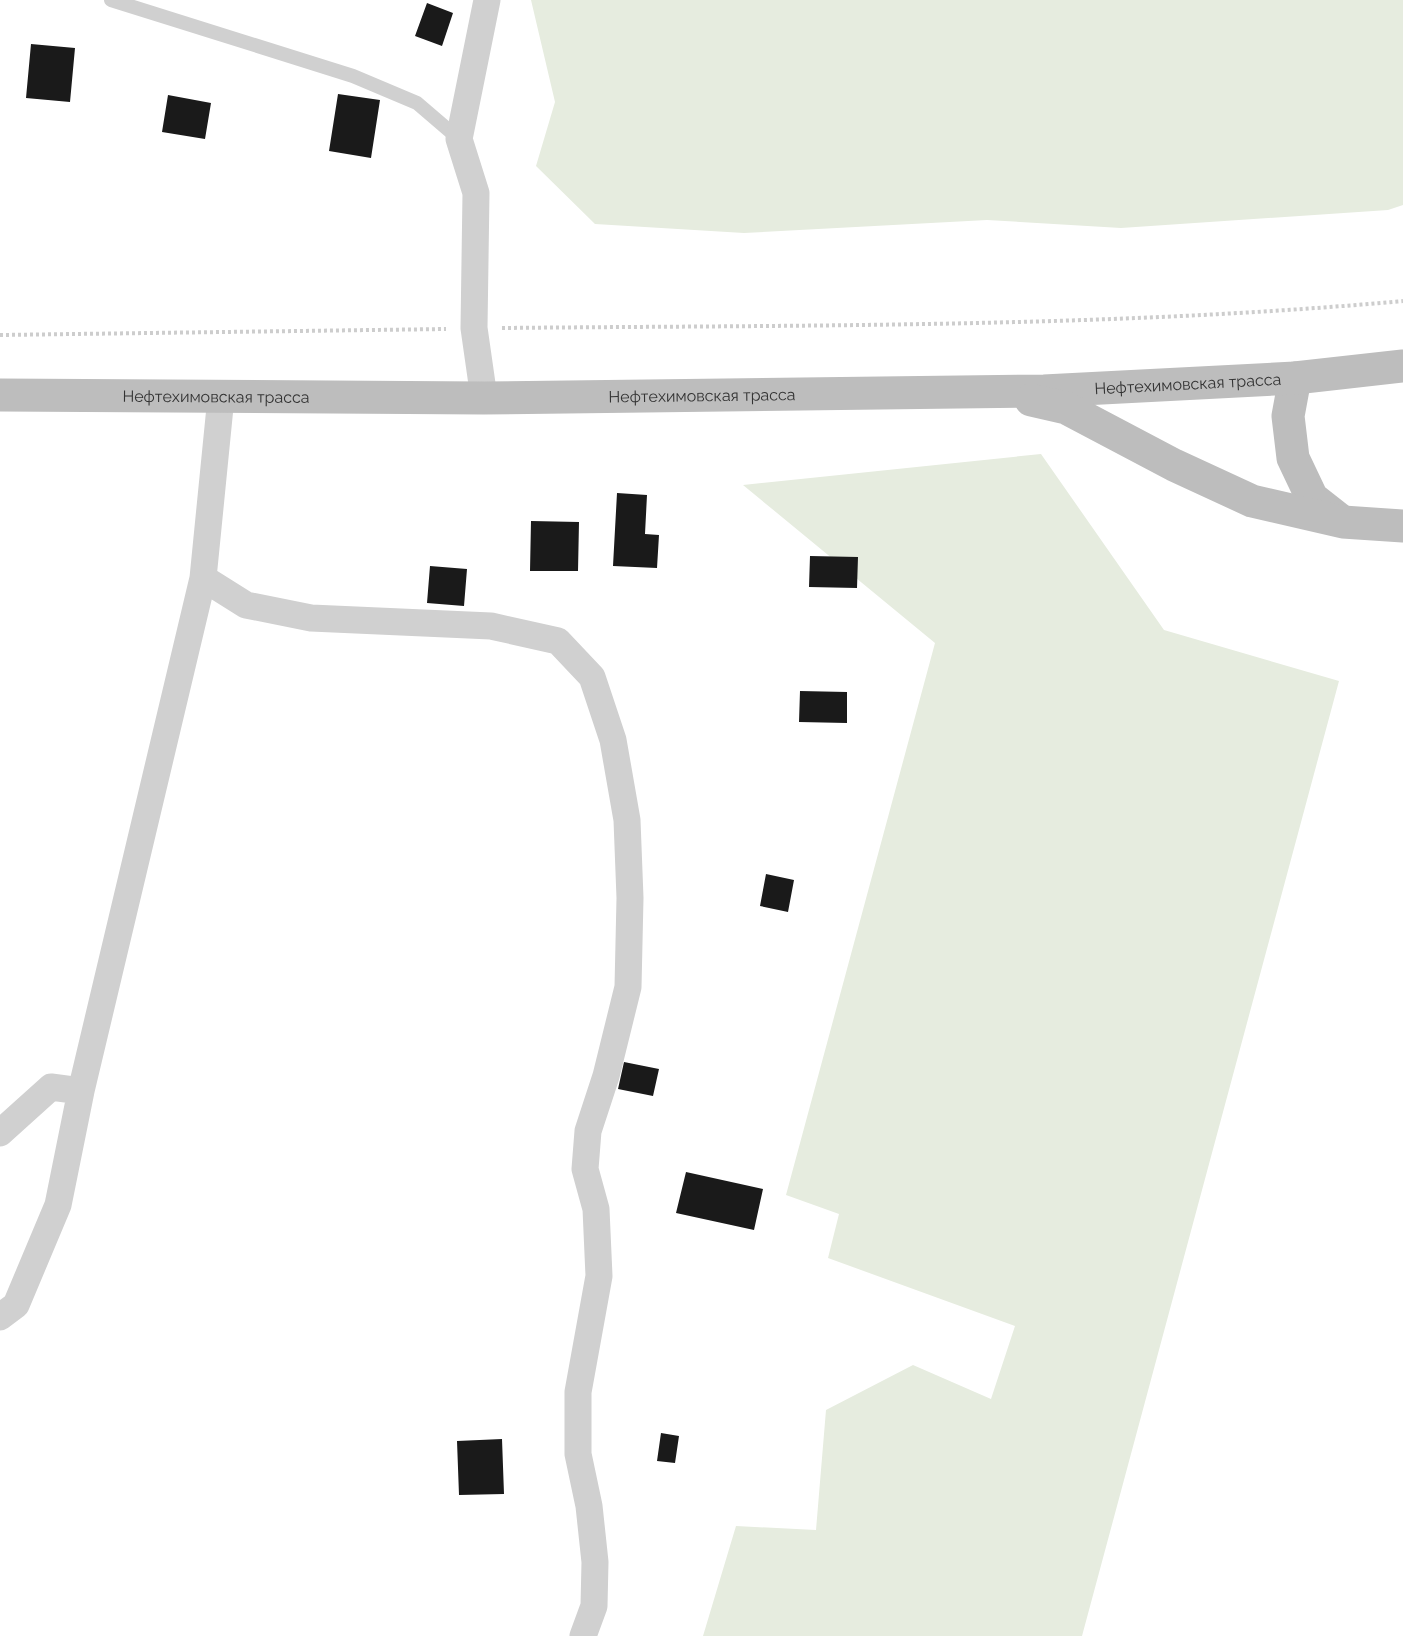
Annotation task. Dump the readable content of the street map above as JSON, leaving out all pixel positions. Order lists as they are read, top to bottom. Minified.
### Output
{"streets":{"main road":["Нефтехимовская трасса"]}}
